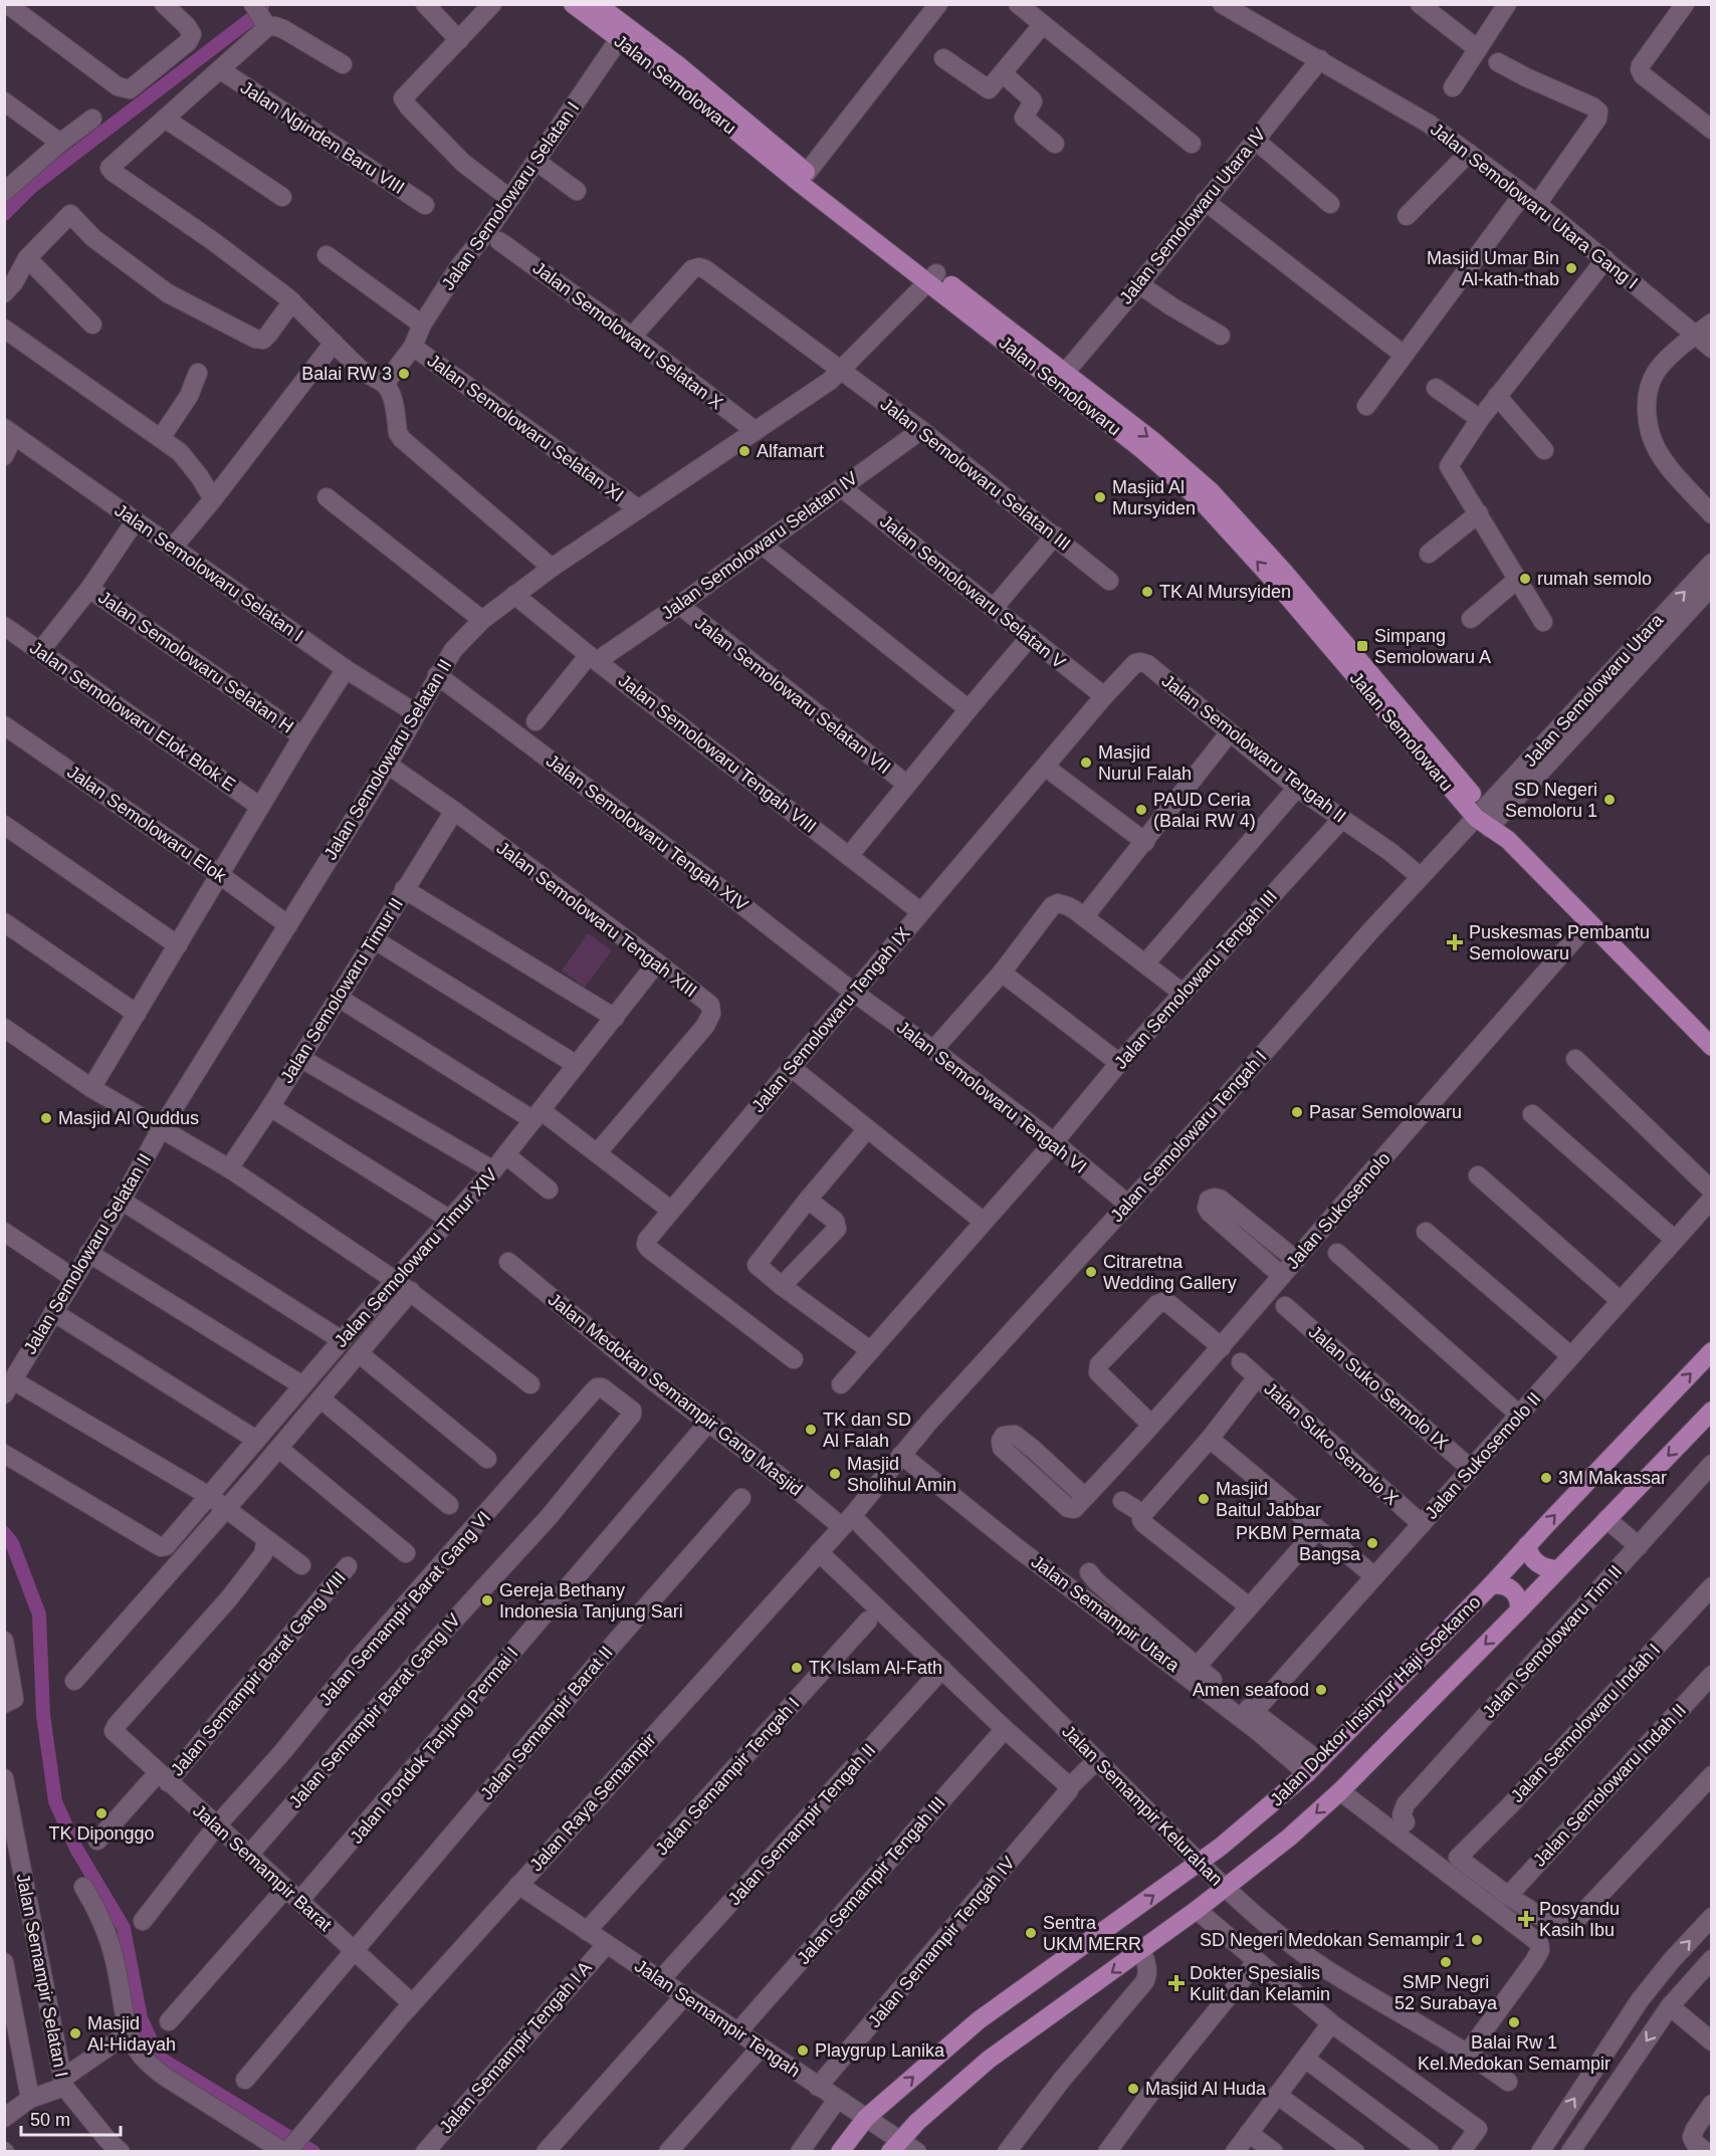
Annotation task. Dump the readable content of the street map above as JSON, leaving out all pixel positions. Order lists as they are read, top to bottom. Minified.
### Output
{"streets":{"main road":["Jalan Semolowaru","Jalan Doktor Insinyur Haji Soekarno"],"street":["Jalan Nginden Baru VIII","Jalan Semolowaru Selatan I","Jalan Semolowaru Utara Gang I","Jalan Semolowaru Utara IV","Jalan Semolowaru Selatan X","Jalan Semolowaru Selatan XI","Jalan Semolowaru Selatan III","Jalan Semolowaru Selatan IV","Jalan Semolowaru Selatan V","Jalan Semolowaru Selatan H","Jalan Semolowaru Utara","Jalan Semolowaru Selatan VII","Jalan Semolowaru Elok Blok E","Jalan Semolowaru Tengah II","Jalan Semolowaru Tengah VIII","Jalan Semolowaru Selatan II","Jalan Semolowaru Elok","Jalan Semolowaru Tengah XIV","Jalan Semolowaru Tengah XIII","Jalan Semolowaru Tengah III","Jalan Semolowaru Timur II","Jalan Semolowaru Tengah IX","Jalan Semolowaru Tengah VI","Jalan Semolowaru Tengah I","Jalan Sukosemolo","Jalan Semolowaru Timur XIV","Jalan Suko Semolo IX","Jalan Medokan Semampir Gang Masjid","Jalan Suko Semolo X","Jalan Sukosemolo II","Jalan Semampir Barat Gang VI","Jalan Semampir Utara","Jalan Semolowaru Tim II","Jalan Semampir Barat Gang VIII","Jalan Semampir Barat Gang IV","Jalan Semampir Barat II","Jalan Semolowaru Indah I","Jalan Pondok Tanjung Permai I","Jalan Semampir Tengah I","Jalan Semolowaru Indah II","Jalan Raya Semampir","Jalan Semampir Kelurahan","Jalan Semampir Tengah II","Jalan Semampir Barat","Jalan Semampir Tengah III","Jalan Semampir Tengah IV","Jalan Semampir Selatan I","Jalan Semampir Tengah","Jalan Semampir Tengah I A"]},"crossings":[["Jalan Semolowaru","Jalan Semolowaru Selatan I"],["Jalan Semolowaru","Jalan Semolowaru Utara IV"],["Jalan Semolowaru","Jalan Semolowaru Utara"],["Jalan Semolowaru","Jalan Semolowaru Selatan II"],["Jalan Semolowaru","Jalan Semolowaru Tengah I"],["Jalan Semolowaru","Jalan Sukosemolo"],["Jalan Semolowaru Selatan I","Jalan Semolowaru Selatan XI"],["Jalan Semolowaru Selatan I","Jalan Semolowaru Selatan II"],["Jalan Semolowaru Utara Gang I","Jalan Semolowaru Utara IV"],["Jalan Semolowaru Selatan X","Jalan Semolowaru Selatan III"],["Jalan Semolowaru Selatan X","Jalan Semolowaru Selatan II"],["Jalan Semolowaru Selatan XI","Jalan Semolowaru Selatan II"],["Jalan Semolowaru Selatan III","Jalan Semolowaru Selatan IV"],["Jalan Semolowaru Selatan III","Jalan Semolowaru Selatan II"],["Jalan Semolowaru Selatan IV","Jalan Semolowaru Selatan V"],["Jalan Semolowaru Selatan IV","Jalan Semolowaru Selatan VII"],["Jalan Semolowaru Selatan IV","Jalan Semolowaru Tengah VIII"],["Jalan Semolowaru Selatan V","Jalan Semolowaru Tengah IX"],["Jalan Semolowaru Utara","Jalan Semolowaru Tengah I"],["Jalan Semolowaru Tengah II","Jalan Semolowaru Tengah III"],["Jalan Semolowaru Tengah II","Jalan Semolowaru Tengah IX"],["Jalan Semolowaru Tengah II","Jalan Semolowaru Tengah I"],["Jalan Semolowaru Tengah VIII","Jalan Semolowaru Selatan II"],["Jalan Semolowaru Tengah VIII","Jalan Semolowaru Tengah IX"],["Jalan Semolowaru Selatan II","Jalan Semolowaru Elok"],["Jalan Semolowaru Selatan II","Jalan Semolowaru Tengah XIV"],["Jalan Semolowaru Selatan II","Jalan Semolowaru Tengah XIII"],["Jalan Semolowaru Tengah XIV","Jalan Semolowaru Tengah IX"],["Jalan Semolowaru Tengah XIV","Jalan Semolowaru Tengah VI"],["Jalan Semolowaru Tengah XIII","Jalan Semolowaru Timur II"],["Jalan Semolowaru Tengah XIII","Jalan Semolowaru Timur XIV"],["Jalan Semolowaru Tengah III","Jalan Semolowaru Tengah VI"],["Jalan Semolowaru Tengah IX","Jalan Semolowaru Tengah VI"],["Jalan Semolowaru Tengah VI","Jalan Semolowaru Tengah I"],["Jalan Semolowaru Tengah I","Jalan Semampir Utara"],["Jalan Semolowaru Tengah I","Jalan Raya Semampir"],["Jalan Suko Semolo IX","Jalan Sukosemolo II"],["Jalan Medokan Semampir Gang Masjid","Jalan Pondok Tanjung Permai I"],["Jalan Medokan Semampir Gang Masjid","Jalan Raya Semampir"],["Jalan Medokan Semampir Gang Masjid","Jalan Semampir Kelurahan"],["Jalan Suko Semolo X","Jalan Sukosemolo II"],["Jalan Semampir Barat Gang VI","Jalan Semampir Barat Gang IV"],["Jalan Semampir Barat Gang VI","Jalan Semampir Barat"],["Jalan Semampir Utara","Jalan Doktor Insinyur Haji Soekarno"],["Jalan Semampir Utara","Jalan Raya Semampir"],["Jalan Semampir Barat Gang VIII","Jalan Semampir Barat"],["Jalan Doktor Insinyur Haji Soekarno","Jalan Semampir Kelurahan"],["Jalan Doktor Insinyur Haji Soekarno","Jalan Semampir Tengah"],["Jalan Semampir Barat Gang IV","Jalan Semampir Barat"],["Jalan Semampir Barat II","Jalan Semampir Barat"],["Jalan Semolowaru Indah I","Jalan Semolowaru Indah II"],["Jalan Pondok Tanjung Permai I","Jalan Semampir Barat"],["Jalan Semampir Tengah I","Jalan Semampir Tengah"],["Jalan Raya Semampir","Jalan Semampir Kelurahan"],["Jalan Raya Semampir","Jalan Semampir Barat"],["Jalan Raya Semampir","Jalan Semampir Tengah"],["Jalan Semampir Kelurahan","Jalan Semampir Tengah IV"],["Jalan Semampir Tengah II","Jalan Semampir Tengah"],["Jalan Semampir Tengah III","Jalan Semampir Tengah"],["Jalan Semampir Tengah IV","Jalan Semampir Tengah"],["Jalan Semampir Tengah","Jalan Semampir Tengah I A"]],"places":{"other":["Masjid Umar Bin Al-kath-thab","Balai RW 3","Alfamart","Masjid Al Mursyiden","rumah semolo","TK Al Mursyiden","Masjid Nurul Falah","SD Negeri Semoloru 1","PAUD Ceria (Balai RW 4)","Pasar Semolowaru","Masjid Al Quddus","Citraretna Wedding Gallery","TK dan SD Al Falah","Masjid Sholihul Amin","3M Makassar","Masjid Baitul Jabbar","PKBM Permata Bangsa","Gereja Bethany Indonesia Tanjung Sari","TK Islam Al-Fath","Amen seafood","TK Diponggo","Sentra UKM MERR","SD Negeri Medokan Semampir 1","SMP Negri 52 Surabaya","Balai Rw 1 Kel.Medokan Semampir","Masjid Al-Hidayah","Playgrup Lanika","Masjid Al Huda"],"transit":["Simpang Semolowaru A"],"health":["Puskesmas Pembantu Semolowaru","Posyandu Kasih Ibu","Dokter Spesialis Kulit dan Kelamin"]},"scale_bar":"50 m"}
